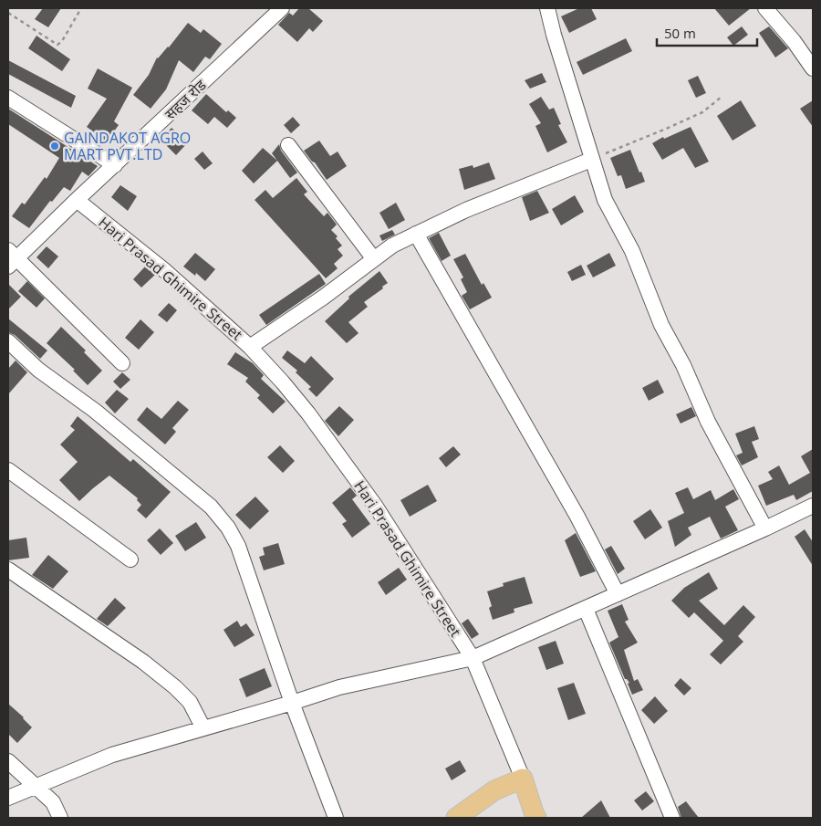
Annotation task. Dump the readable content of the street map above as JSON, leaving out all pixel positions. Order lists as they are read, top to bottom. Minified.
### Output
{"streets":{"street":["सहज रोड","Hari Prasad Ghimire Street"]},"crossings":[["सहज रोड","Hari Prasad Ghimire Street"]],"places":["GAINDAKOT AGRO MART PVT.LTD"],"scale_bar":"50 m"}
